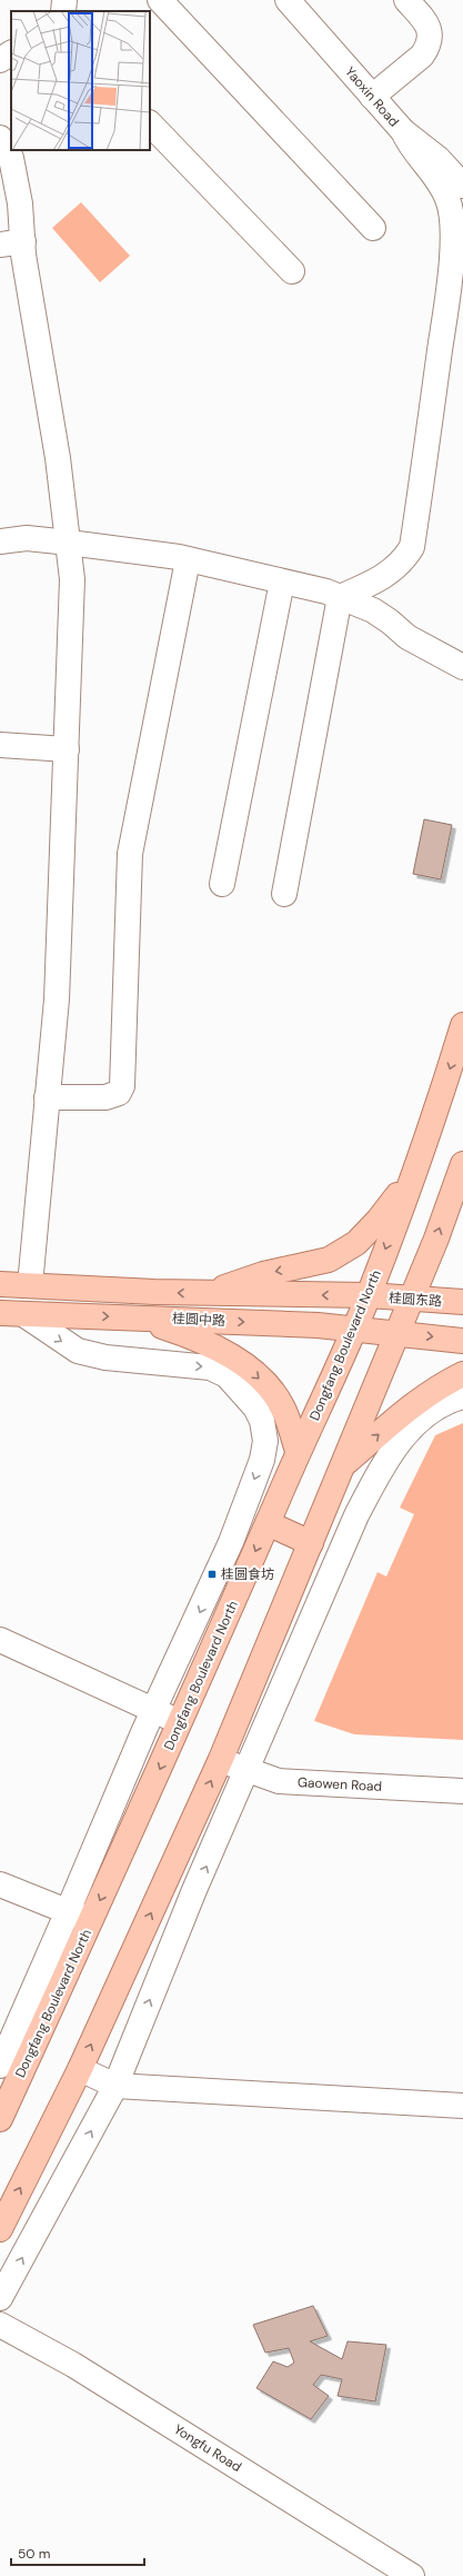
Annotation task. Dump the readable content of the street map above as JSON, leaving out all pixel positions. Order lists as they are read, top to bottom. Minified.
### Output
{"streets":{"main road":["桂圆东路","桂圆中路","Dongfang Boulevard North"],"street":["Yaoxin Road","Gaowen Road","Yongfu Road"]},"crossings":[["桂圆东路","桂圆中路"],["桂圆东路","Dongfang Boulevard North"],["桂圆中路","Dongfang Boulevard North"]],"places":{"transit":["桂圆食坊"]},"scale_bar":"50 m"}
